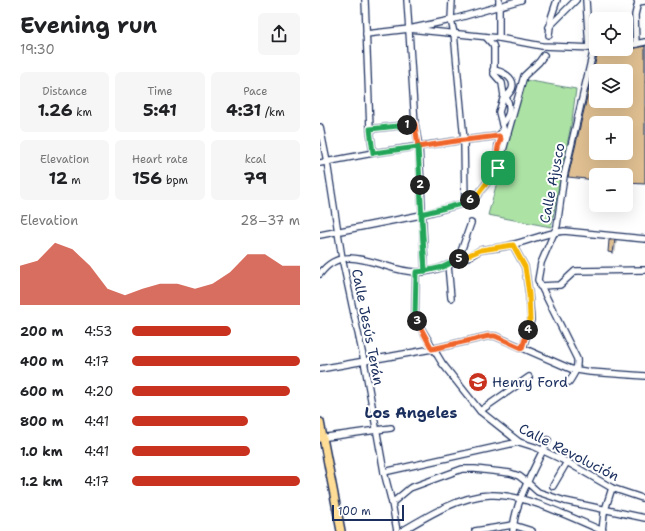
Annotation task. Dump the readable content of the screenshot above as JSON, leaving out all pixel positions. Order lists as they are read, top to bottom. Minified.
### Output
{"streets":{"street":["Calle Ajusco","Calle Jesús Terán","Calle Revolución"]},"districts":["Los Angeles"],"places":{"school or university":["Henry Ford"]},"scale_bar":"100 m","page":{"heading":["Evening run","19:30"],"map_buttons":["+","−"],"stats":[["Distance","1.26 km"],["Time","5:41"],["Pace","4:31 /km"],["Elevation","12 m"],["Heart rate","156 bpm"],["kcal","79"]],"pins":["1","2","6","5","3","4"],"chart":["Elevation","28–37 m"],"list":[{"name":"200 m","note":"4:53"},{"name":"400 m","note":"4:17"},{"name":"600 m","note":"4:20"},{"name":"800 m","note":"4:41"},{"name":"1.0 km","note":"4:41"},{"name":"1.2 km","note":"4:17"}],"scale":"100 m"}}
